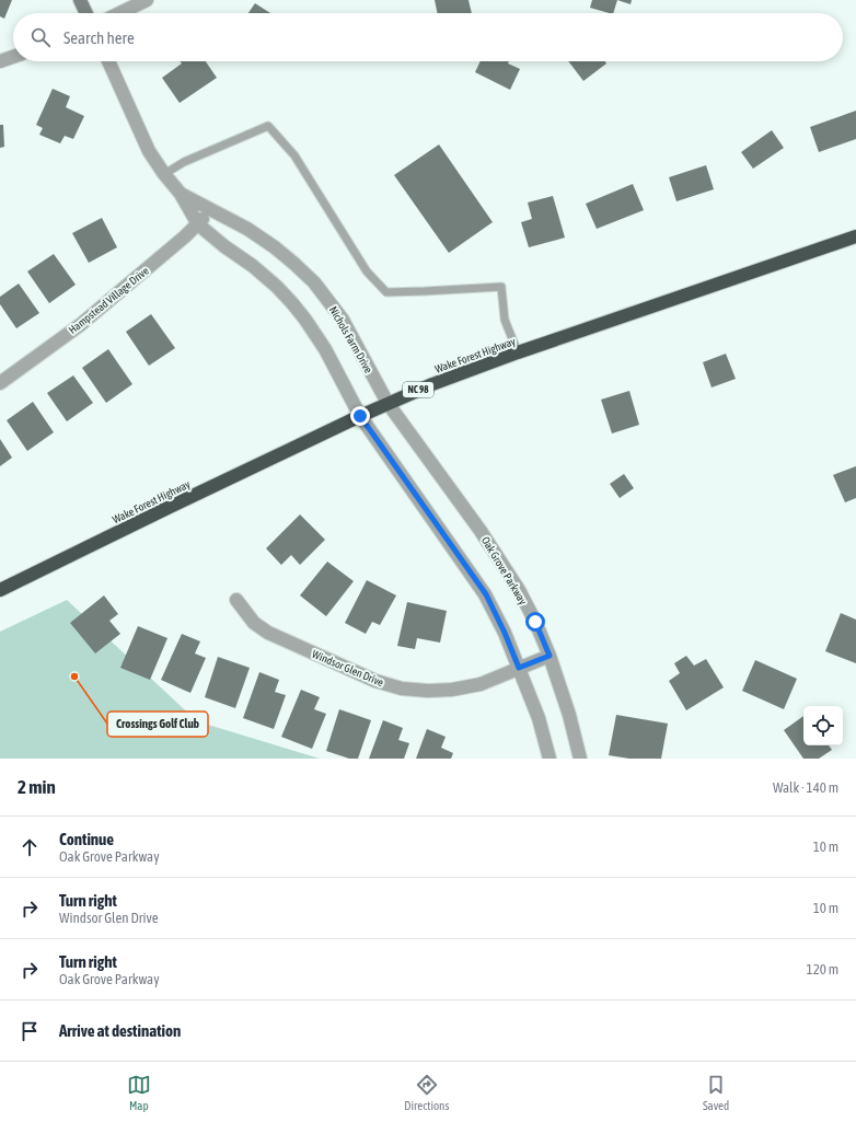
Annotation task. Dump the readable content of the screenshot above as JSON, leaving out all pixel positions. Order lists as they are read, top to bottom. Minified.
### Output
{"streets":{"highway":["Wake Forest Highway","NC 98"],"street":["Hampstead Village Drive","Nichols Farm Drive","Oak Grove Parkway","Windsor Glen Drive"]},"crossings":[["Hampstead Village Drive","Nichols Farm Drive"],["Nichols Farm Drive","Wake Forest Highway"],["Nichols Farm Drive","Oak Grove Parkway"],["Wake Forest Highway","Oak Grove Parkway"],["Oak Grove Parkway","Windsor Glen Drive"]],"places":["Crossings Golf Club"],"page":{"search":"Search here","heading":["2 min","Walk · 140 m"],"list":[["Continue","Oak Grove Parkway","10 m"],["Turn right","Windsor Glen Drive","10 m"],["Turn right","Oak Grove Parkway","120 m"],"Arrive at destination"],"nav":["Map","Directions","Saved"]}}
